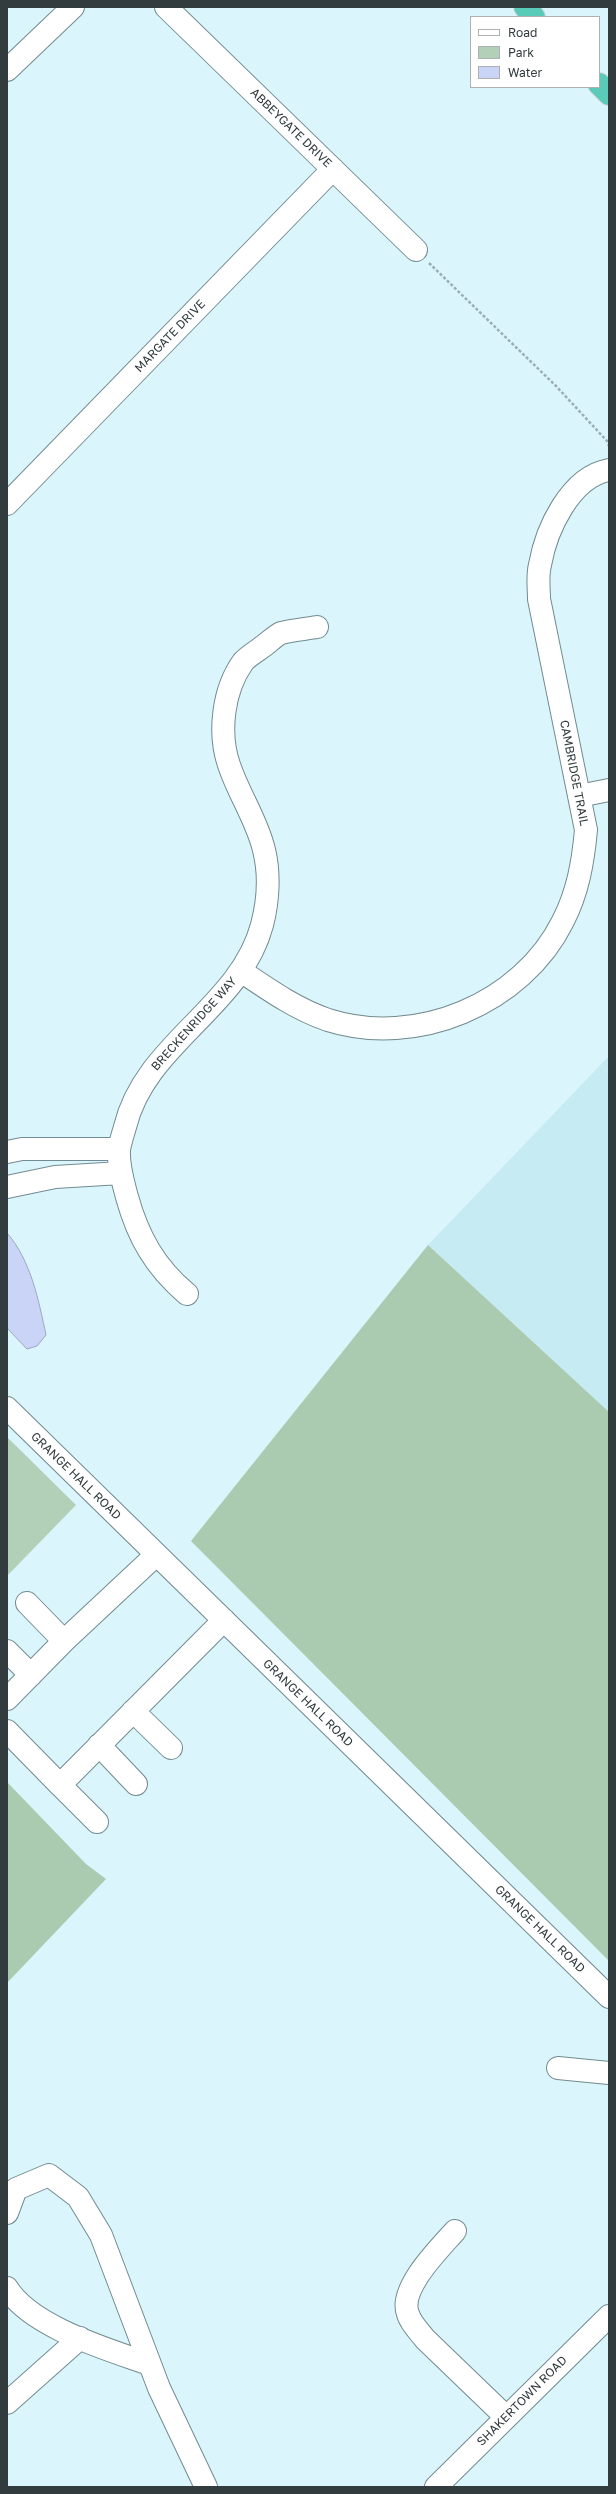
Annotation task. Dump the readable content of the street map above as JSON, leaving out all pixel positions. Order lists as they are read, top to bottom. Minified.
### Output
{"streets":{"street":["ABBEYGATE DRIVE","MARGATE DRIVE","CAMBRIDGE TRAIL","BRECKENRIDGE WAY","GRANGE HALL ROAD","SHAKERTOWN ROAD"]},"crossings":[["ABBEYGATE DRIVE","MARGATE DRIVE"],["CAMBRIDGE TRAIL","BRECKENRIDGE WAY"]],"legend":["Road","Park","Water"]}
